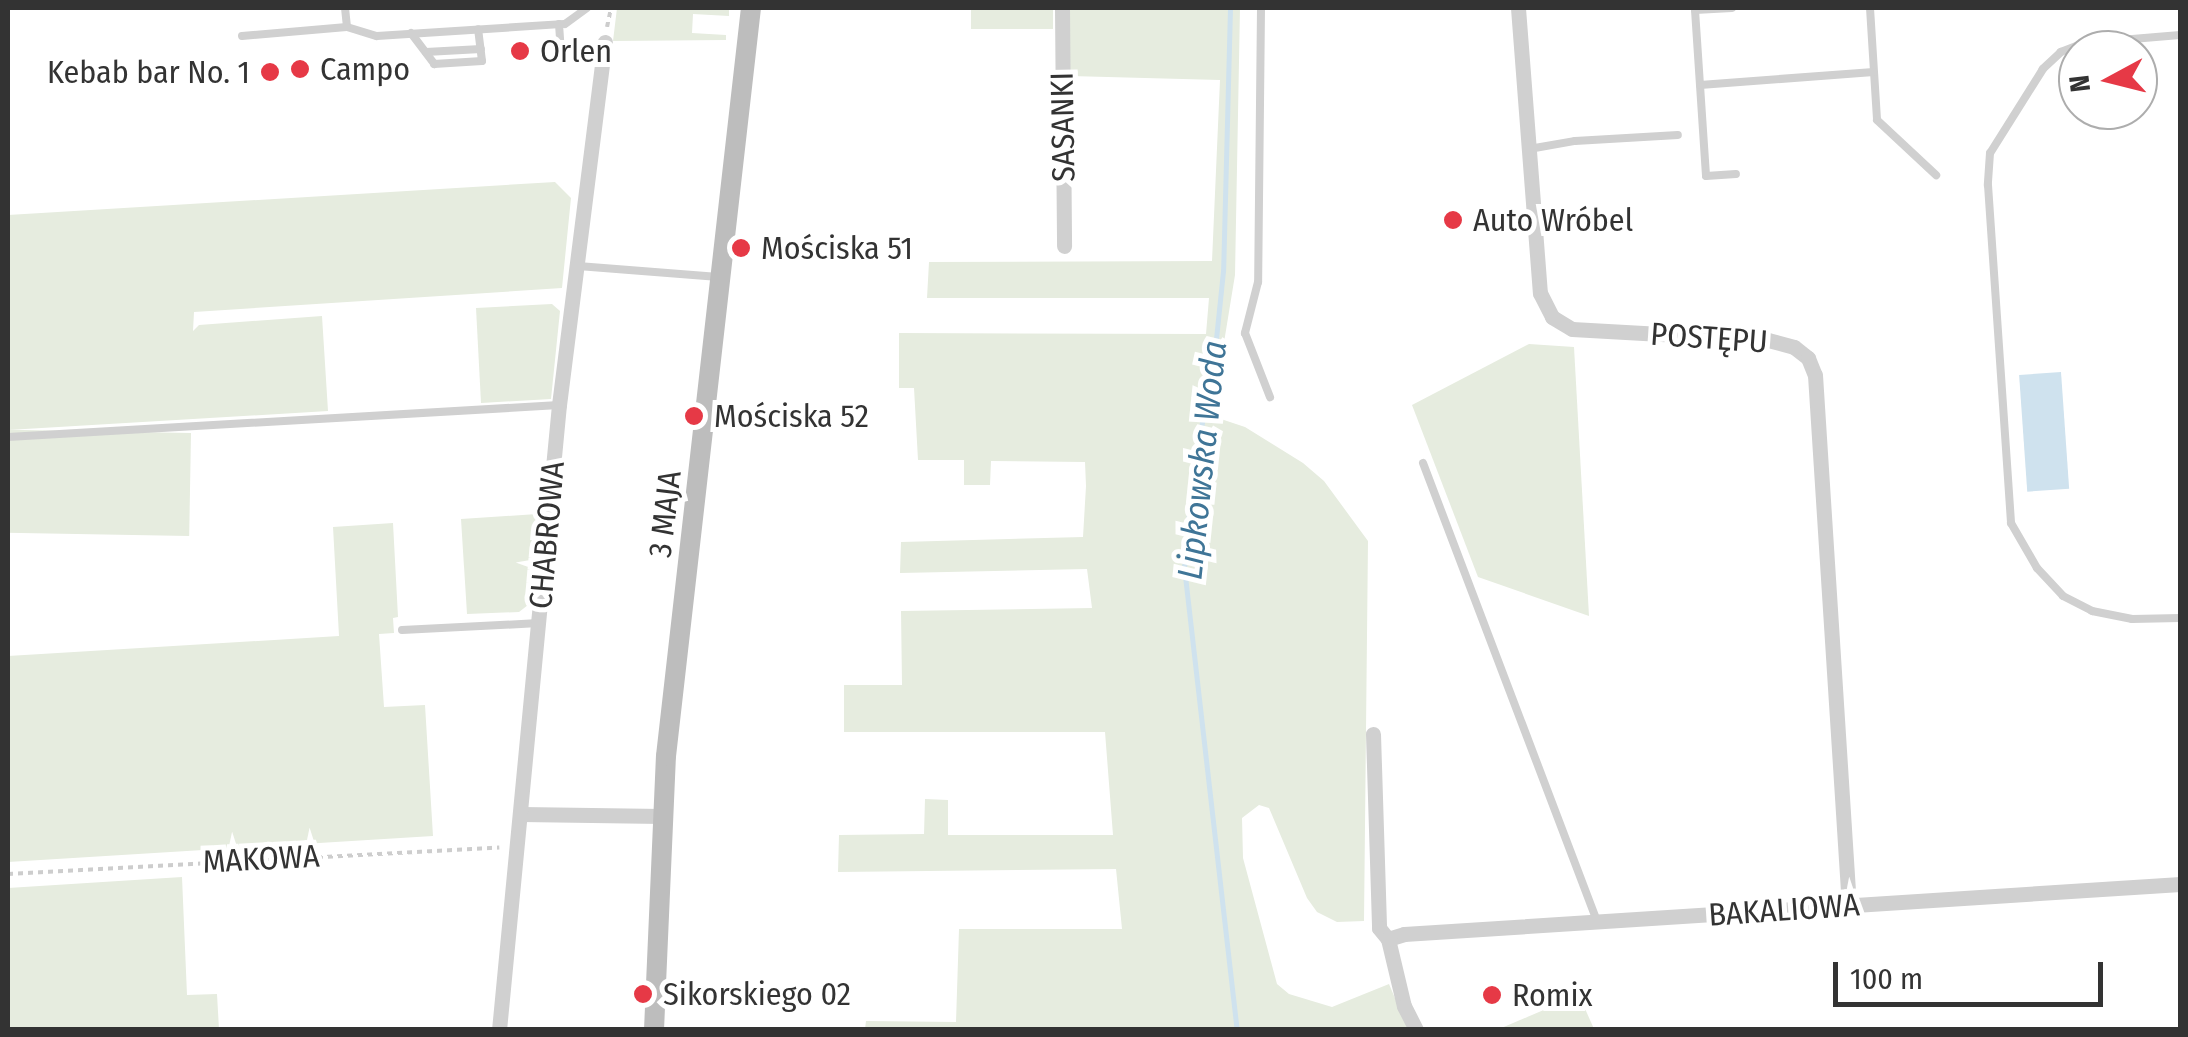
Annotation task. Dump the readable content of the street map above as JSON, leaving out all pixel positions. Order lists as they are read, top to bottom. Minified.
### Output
{"streets":{"main road":["3 MAJA"],"street":["SASANKI","POSTĘPU","CHABROWA","BAKALIOWA"],"path":["MAKOWA"]},"crossings":[["POSTĘPU","BAKALIOWA"],["CHABROWA","MAKOWA"]],"water":["Lipkowska Woda"],"places":["Orlen","Campo","Kebab bar No. 1","Auto Wróbel","Mościska 51","Mościska 52","Sikorskiego 02","Romix"],"scale_bar":"100 m","north":"left"}
